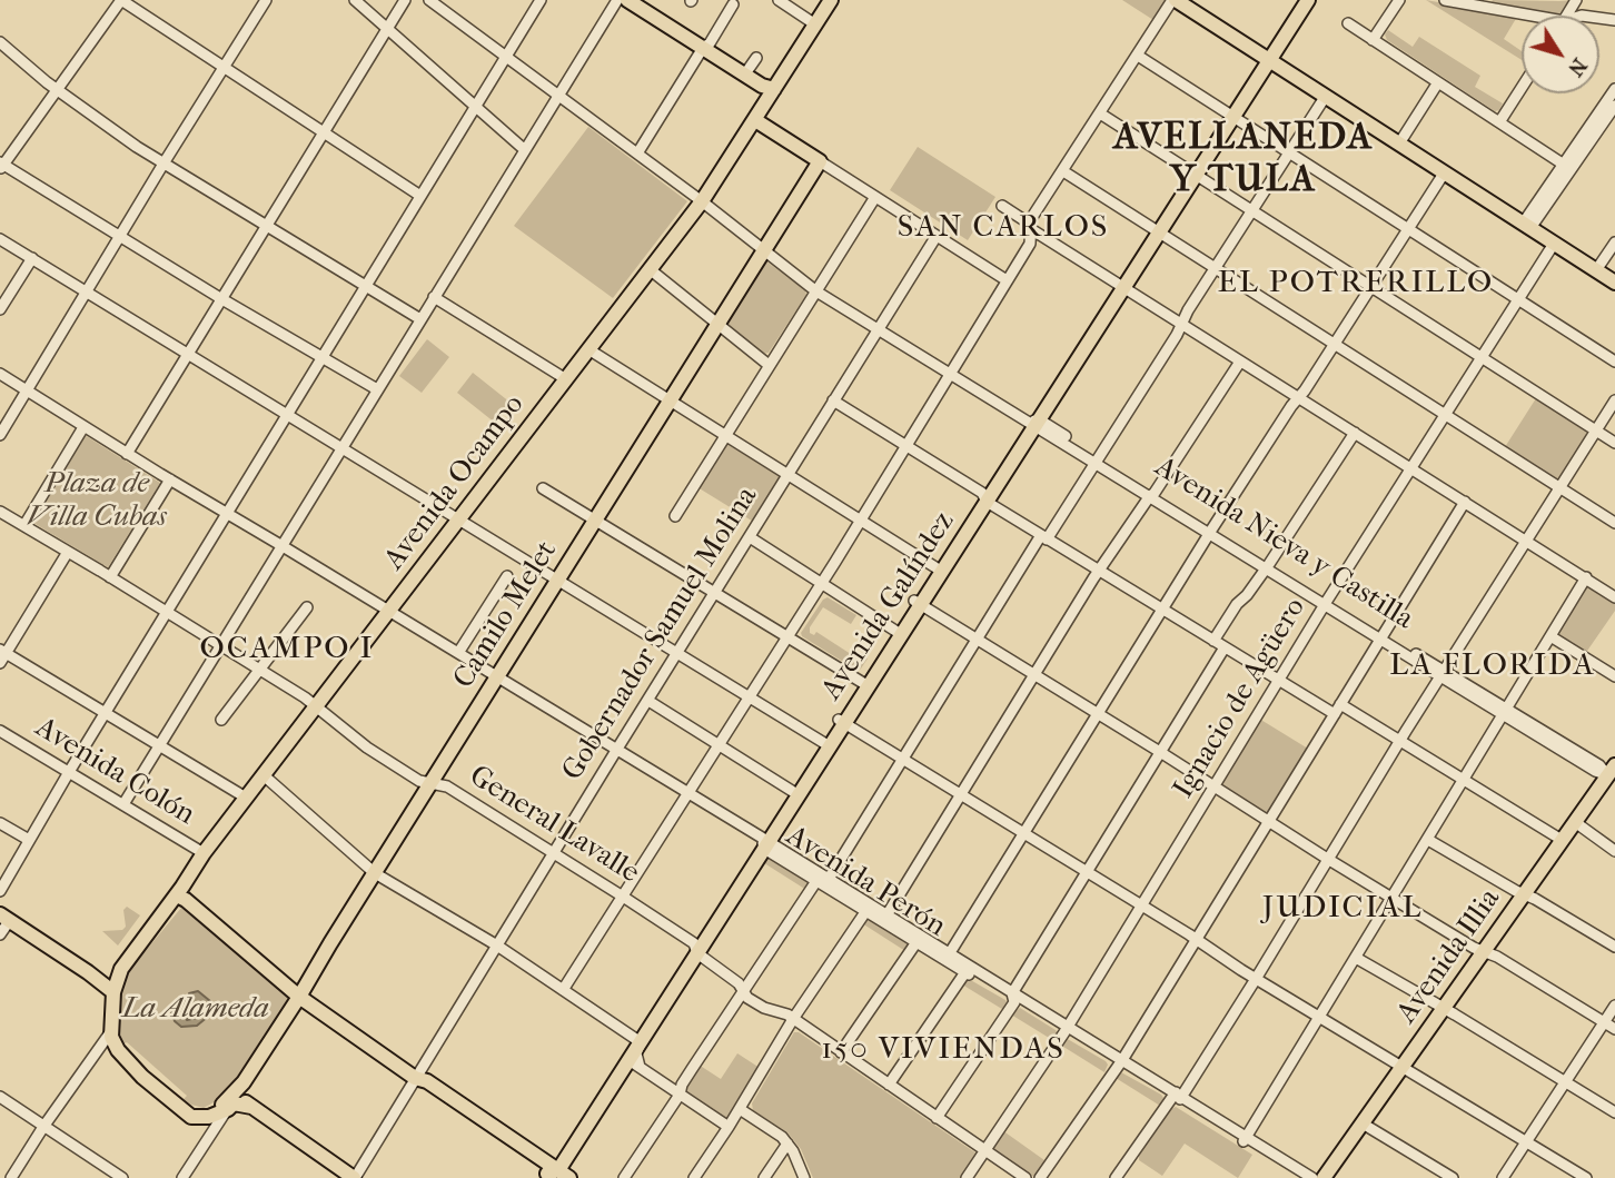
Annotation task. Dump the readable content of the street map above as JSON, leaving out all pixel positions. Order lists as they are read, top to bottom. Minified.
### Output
{"streets":{"main road":["Avenida Ocampo","Avenida Galíndez","Camilo Melet","Avenida Illia"],"street":["Avenida Nieva y Castilla","Gobernador Samuel Molina","Ignacio de Agüero","Avenida Colón","General Lavalle","Avenida Perón"]},"crossings":[["Avenida Ocampo","Avenida Nieva y Castilla"],["Avenida Ocampo","Camilo Melet"],["Avenida Ocampo","Avenida Colón"],["Avenida Ocampo","General Lavalle"],["Avenida Ocampo","Avenida Perón"],["Avenida Nieva y Castilla","Avenida Galíndez"],["Avenida Nieva y Castilla","Camilo Melet"],["Avenida Nieva y Castilla","Gobernador Samuel Molina"],["Avenida Nieva y Castilla","Ignacio de Agüero"],["Avenida Nieva y Castilla","Avenida Illia"],["Avenida Galíndez","General Lavalle"],["Avenida Galíndez","Avenida Perón"],["Camilo Melet","General Lavalle"],["Camilo Melet","Avenida Perón"],["Gobernador Samuel Molina","General Lavalle"],["Gobernador Samuel Molina","Avenida Perón"],["Ignacio de Agüero","General Lavalle"],["Ignacio de Agüero","Avenida Perón"]],"districts":["AVELLANEDA Y TULA","SAN CARLOS","EL POTRERILLO","OCAMPO I","LA FLORIDA","JUDICIAL","150 VIVIENDAS"],"parks":["Plaza de Villa Cubas","La Alameda"],"north":"bottom right"}
